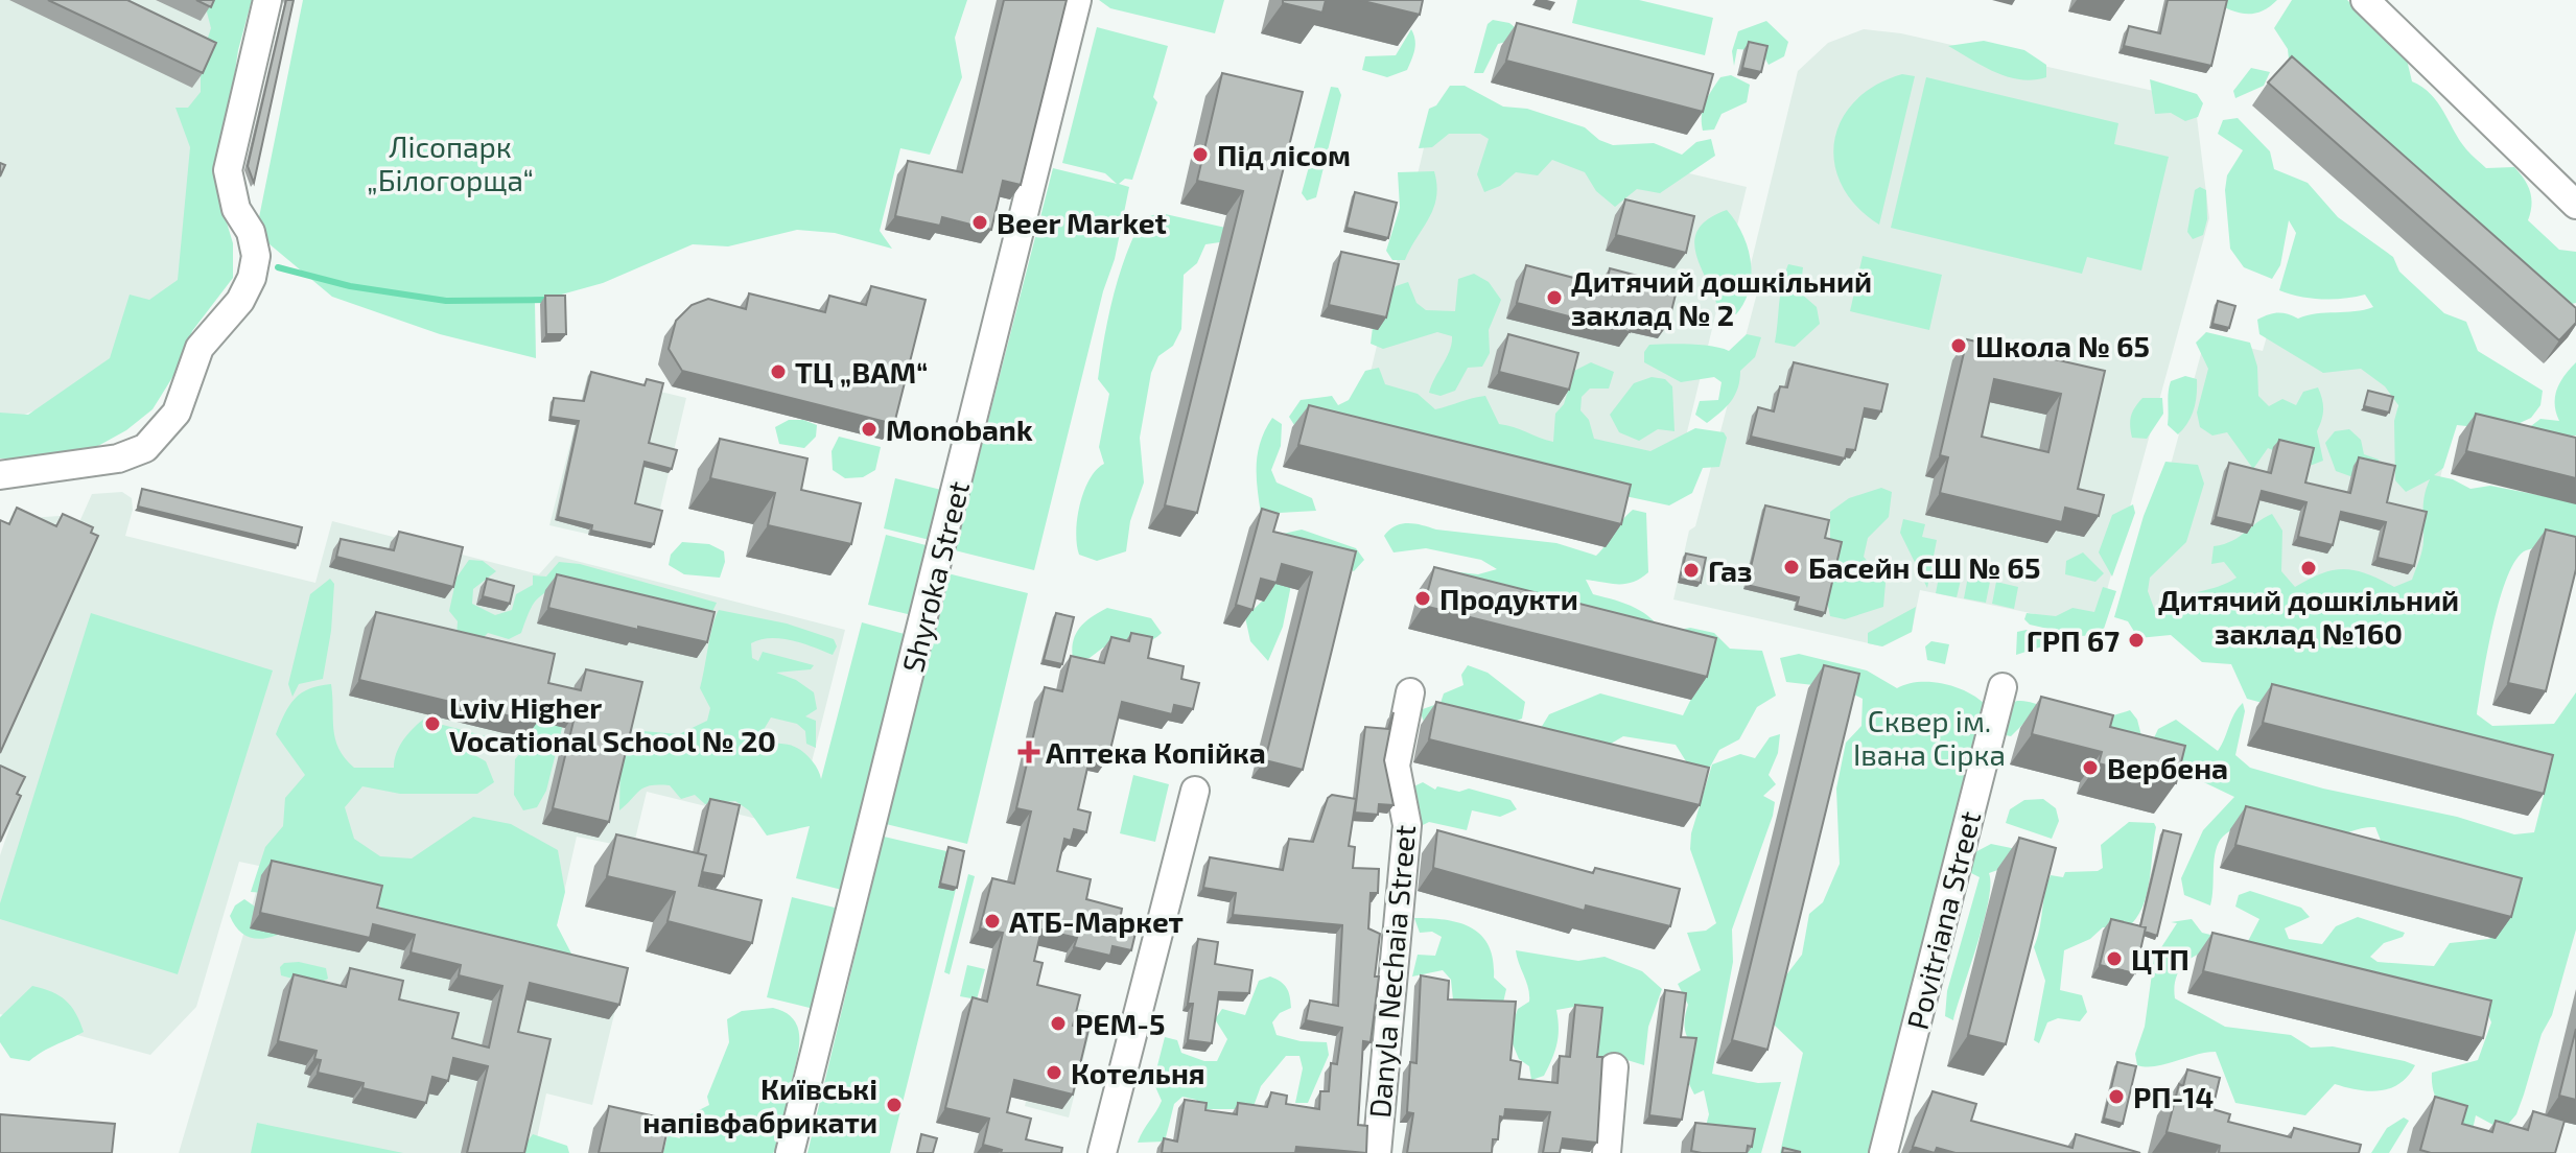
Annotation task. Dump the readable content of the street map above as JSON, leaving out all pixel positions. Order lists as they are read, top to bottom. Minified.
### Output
{"streets":{"street":["Shyroka Street","Povitriana Street","Danyla Nechaia Street"]},"parks":["Лісопарк „Білогорща“","Сквер ім. Івана Сірка"],"places":{"other":["Під лісом","Beer Market","Дитячий дошкільний заклад № 2","Школа № 65","ТЦ „ВАМ“","Monobank","Басейн СШ № 65","Дитячий дошкільний заклад №160","Газ","Продукти","ГРП 67","Lviv Higher Vocational School № 20","Вербена","АТБ-Маркет","ЦТП","РЕМ-5","Котельня","РП-14","Київські напівфабрикати"],"health":["Аптека Копійка"]}}
